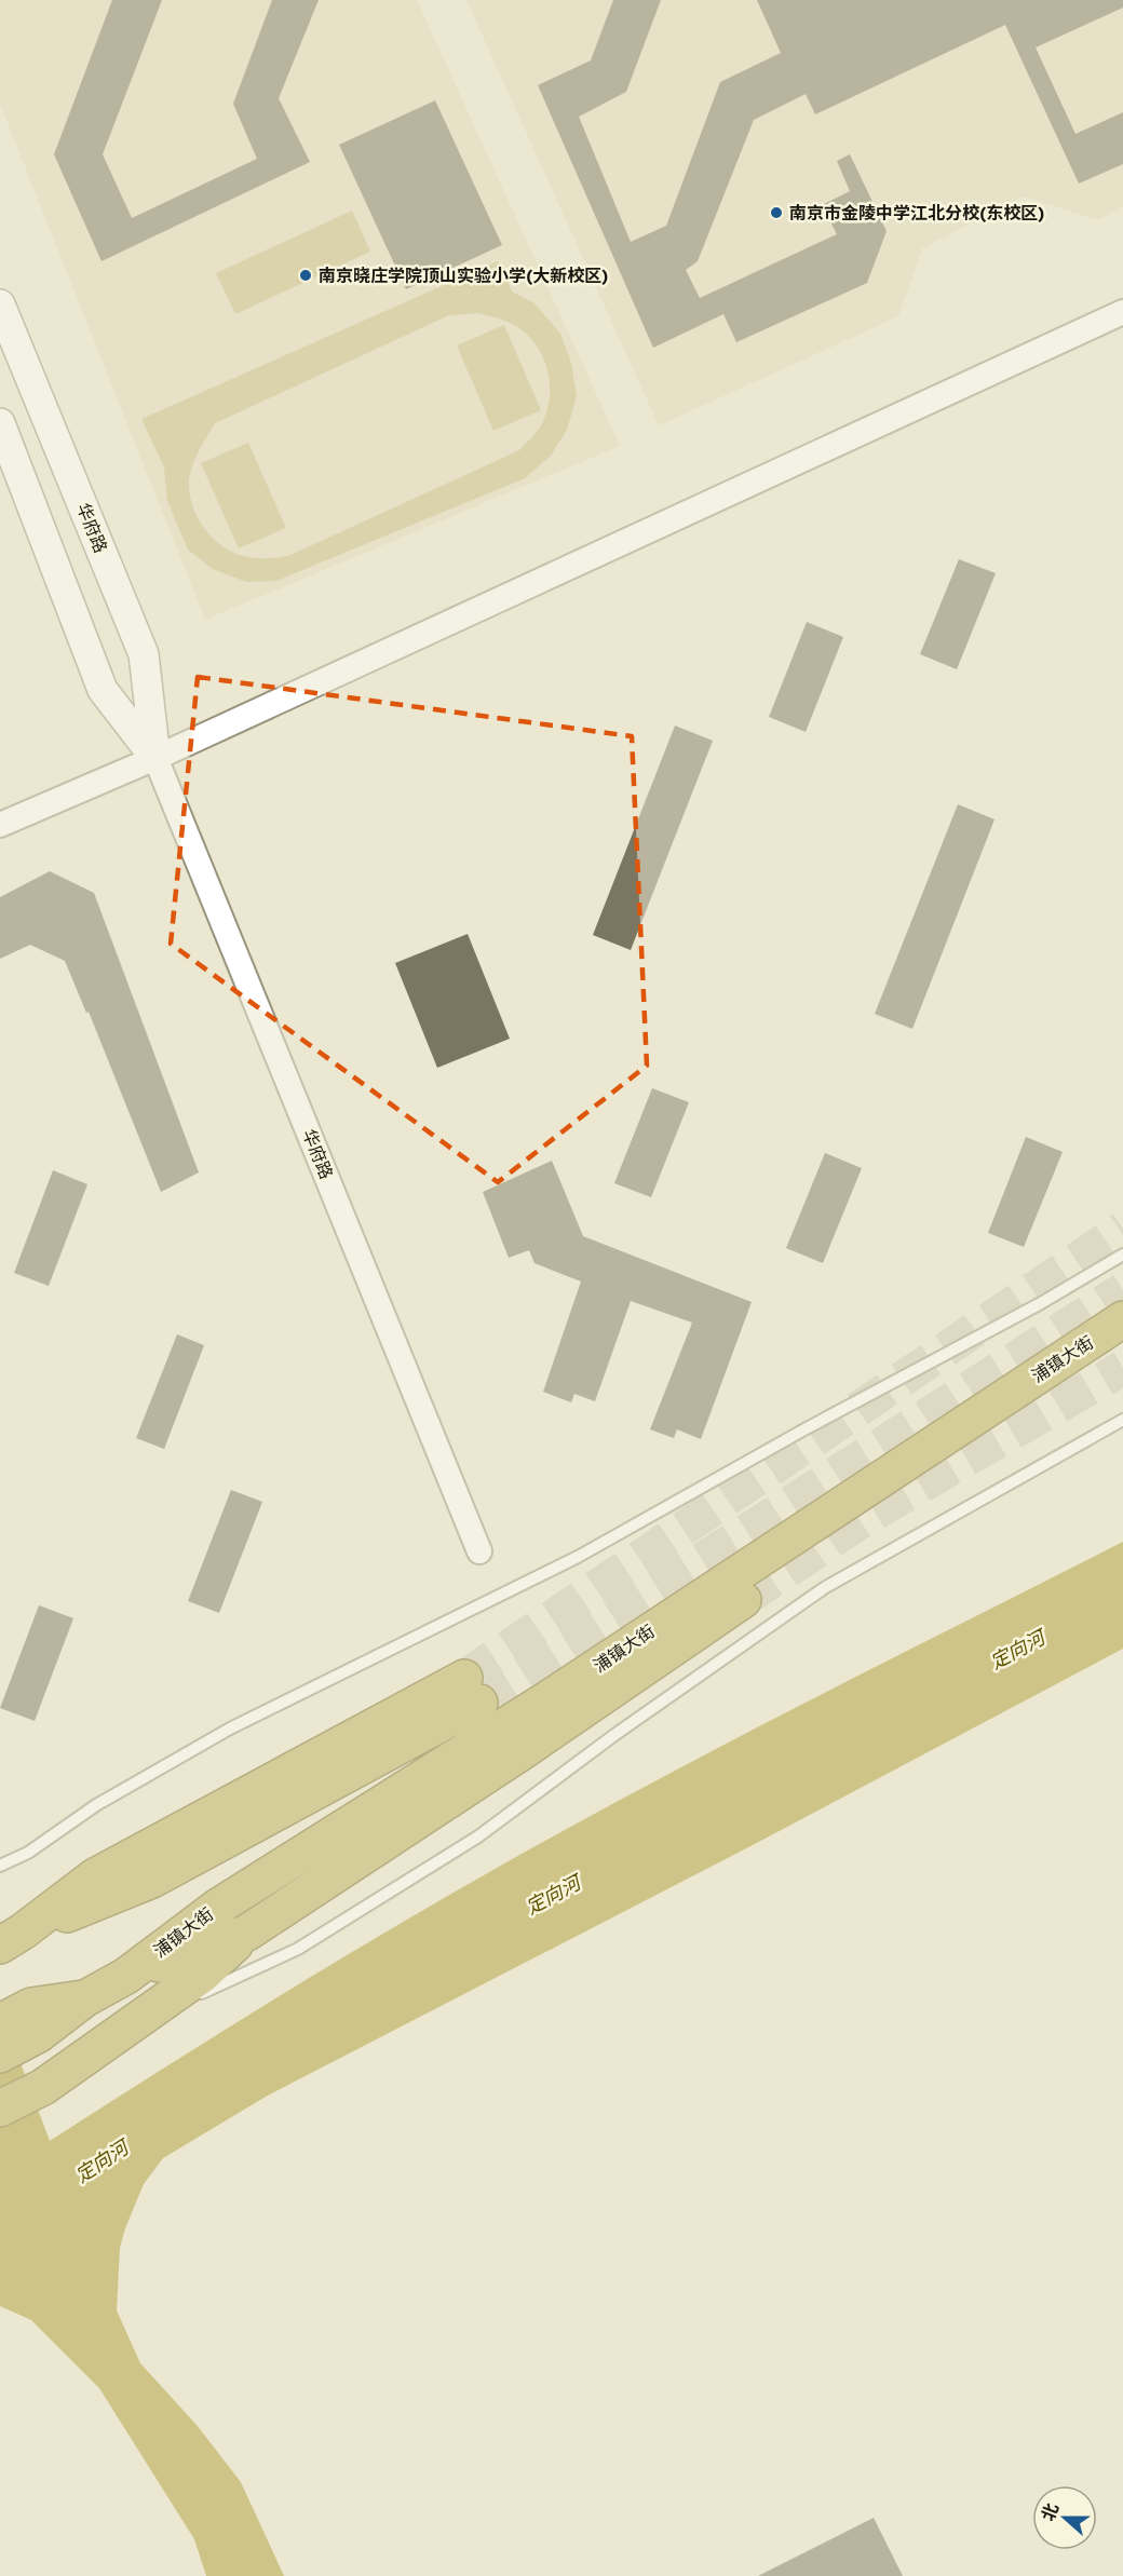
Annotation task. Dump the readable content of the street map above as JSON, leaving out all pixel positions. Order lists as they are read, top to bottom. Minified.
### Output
{"streets":{"highway":["浦镇大街"],"street":["华府路"]},"water":["定向河"],"places":["南京市金陵中学江北分校(东校区)","南京晓庄学院顶山实验小学(大新校区)"],"north":"left"}
